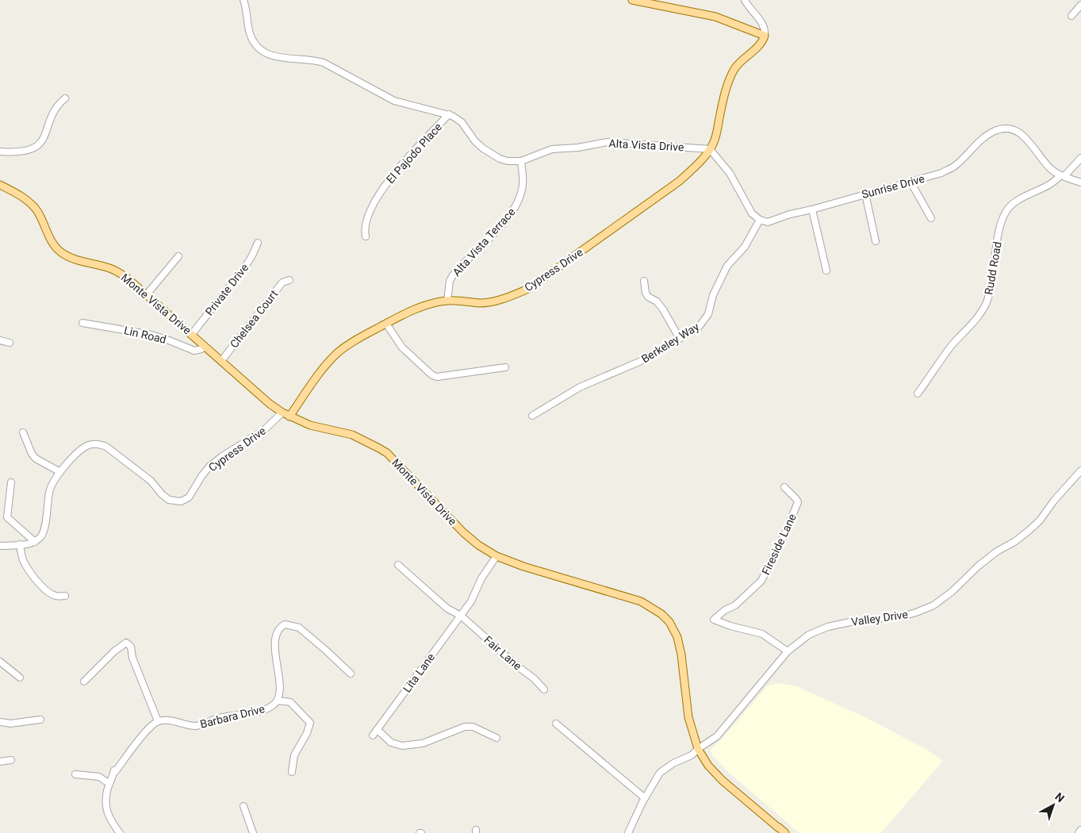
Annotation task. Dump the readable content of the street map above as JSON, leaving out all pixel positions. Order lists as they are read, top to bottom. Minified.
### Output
{"streets":{"main road":["Cypress Drive","Monte Vista Drive"],"street":["Alta Vista Drive","El Pajodo Place","Sunrise Drive","Alta Vista Terrace","Rudd Road","Private Drive","Chelsea Court","Lin Road","Berkeley Way","Fireside Lane","Valley Drive","Fair Lane","Lita Lane","Barbara Drive"]},"crossings":[["Alta Vista Drive","El Pajodo Place"],["Alta Vista Drive","Alta Vista Terrace"],["Alta Vista Drive","Cypress Drive"],["Sunrise Drive","Rudd Road"],["Sunrise Drive","Berkeley Way"],["Alta Vista Terrace","Cypress Drive"],["Cypress Drive","Monte Vista Drive"],["Private Drive","Monte Vista Drive"],["Monte Vista Drive","Chelsea Court"],["Monte Vista Drive","Lin Road"],["Monte Vista Drive","Valley Drive"],["Monte Vista Drive","Lita Lane"],["Fireside Lane","Valley Drive"],["Fair Lane","Lita Lane"]],"north":"top right"}
